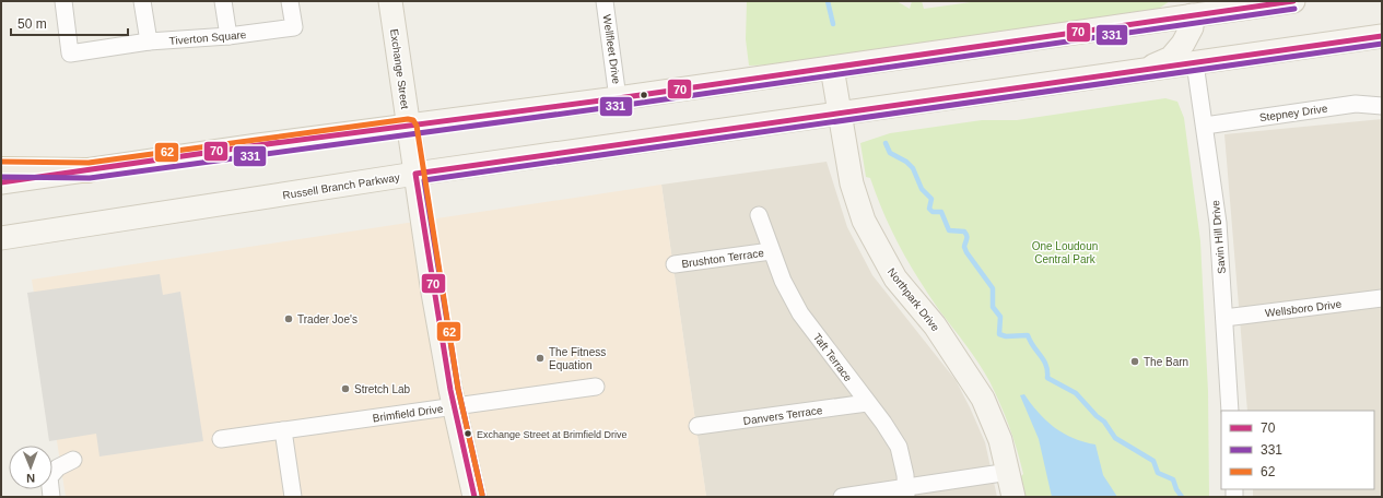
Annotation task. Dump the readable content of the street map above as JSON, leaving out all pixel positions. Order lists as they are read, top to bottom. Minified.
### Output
{"streets":{"main road":["Exchange Street","Russell Branch Parkway","Northpark Drive"],"street":["Tiverton Square","Wellfleet Drive","Stepney Drive","Savin Hill Drive","Brushton Terrace","Wellsboro Drive","Taft Terrace","Brimfield Drive","Danvers Terrace"]},"crossings":[["Exchange Street","Russell Branch Parkway"],["Exchange Street","Brimfield Drive"],["Stepney Drive","Savin Hill Drive"],["Russell Branch Parkway","Savin Hill Drive"],["Russell Branch Parkway","Northpark Drive"],["Savin Hill Drive","Wellsboro Drive"],["Brushton Terrace","Taft Terrace"],["Taft Terrace","Danvers Terrace"]],"parks":["One Loudoun Central Park"],"places":["Trader Joe's","The Fitness Equation","The Barn","Stretch Lab","Exchange Street at Brimfield Drive"],"lines":["transit line 70","transit line 331","transit line 62"],"legend":["70","331","62"],"scale_bar":"50 m","north":"bottom"}
